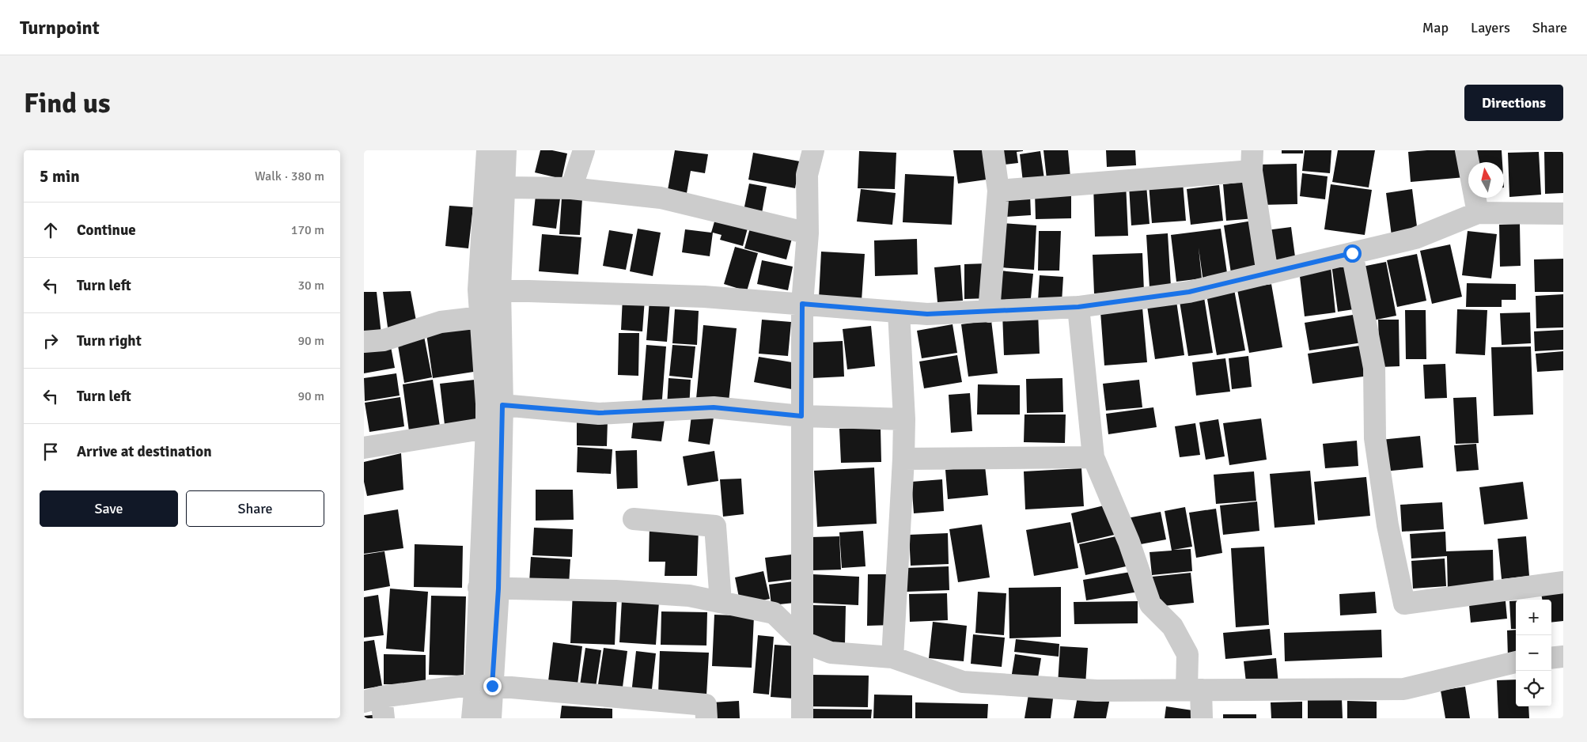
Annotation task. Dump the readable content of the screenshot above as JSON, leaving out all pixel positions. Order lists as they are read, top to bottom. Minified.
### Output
{"north":"top","page":{"header":"Turnpoint","nav":["Map","Layers","Share"],"buttons":["Directions",["Save","Share"]],"title":"Find us","heading":["5 min","Walk · 380 m"],"list":[["Continue","170 m"],["Turn left","30 m"],["Turn right","90 m"],["Turn left","90 m"],"Arrive at destination"],"map_buttons":["+","−"]}}
